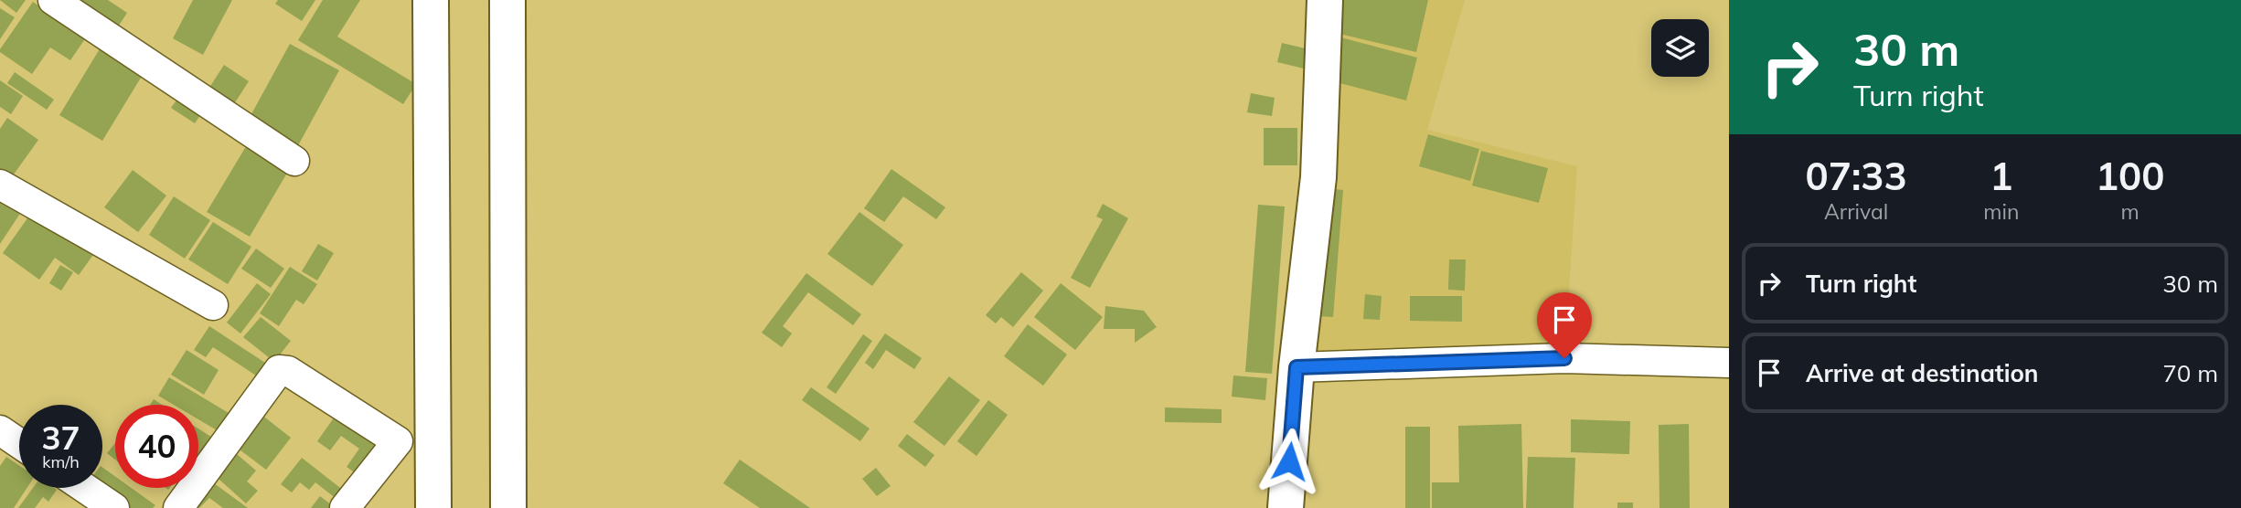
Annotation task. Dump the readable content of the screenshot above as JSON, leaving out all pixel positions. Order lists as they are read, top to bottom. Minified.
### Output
{"page":{"turn":["30 m","Turn right"],"eta":["07:33","Arrival","1","min","100","m"],"list":[{"name":"Turn right","value":"30 m"},{"name":"Arrive at destination","value":"70 m"}],"speed":"37 km/h","limit":"40"}}
